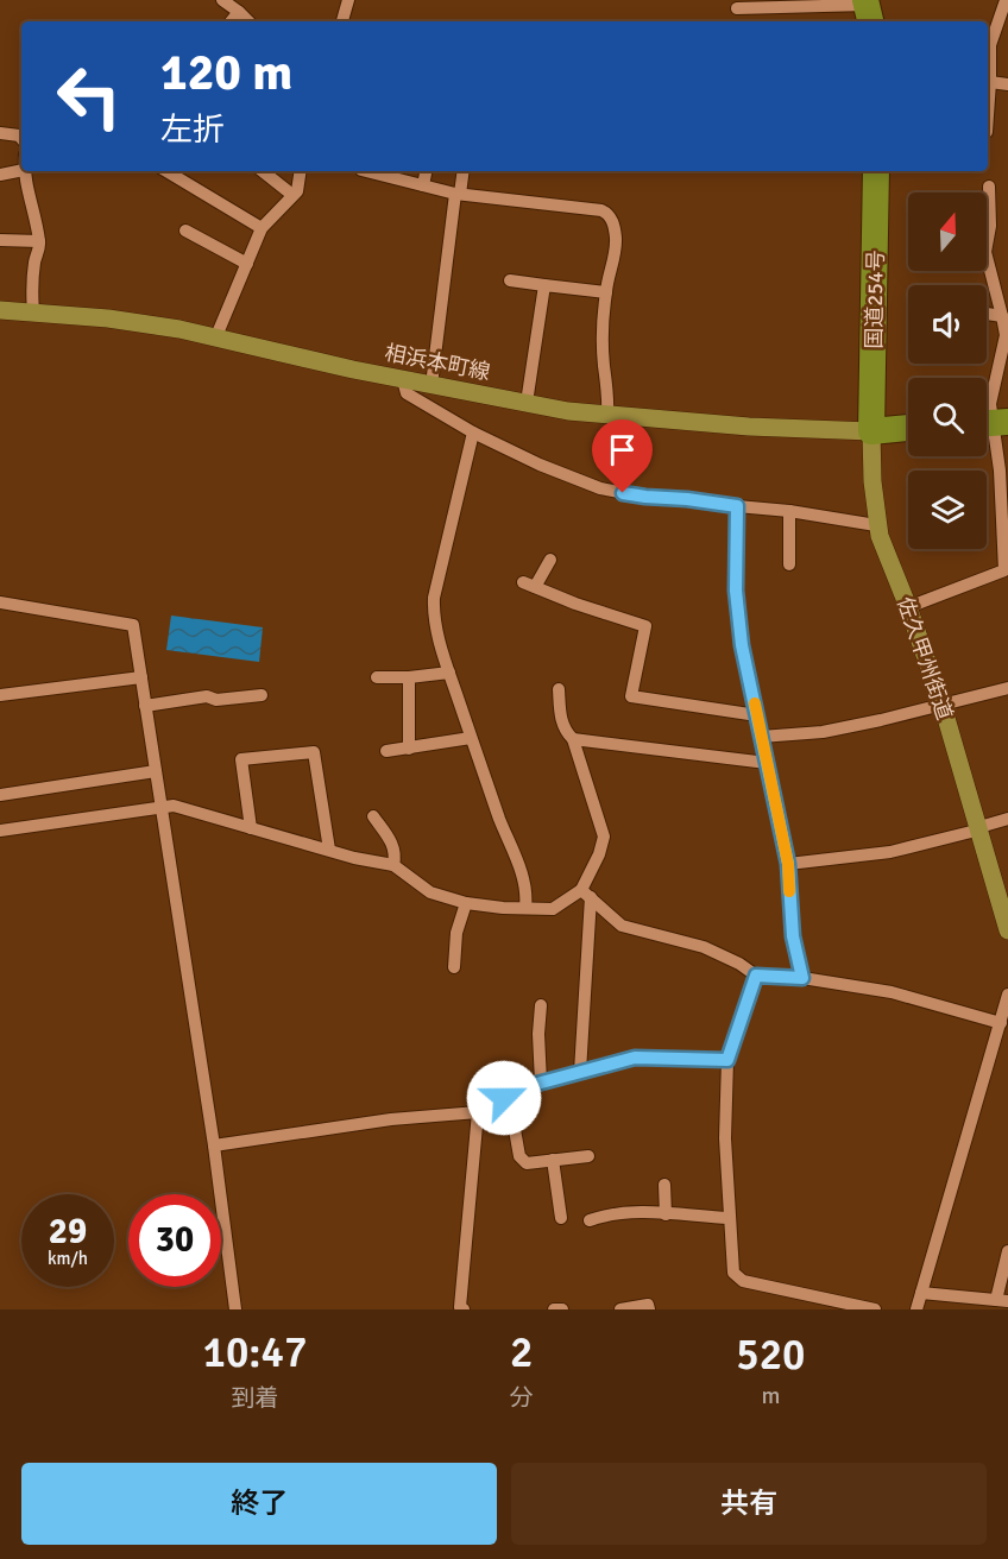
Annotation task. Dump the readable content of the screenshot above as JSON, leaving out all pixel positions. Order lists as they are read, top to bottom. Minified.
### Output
{"streets":{"highway":["国道254号"],"main road":["相浜本町線","佐久甲州街道"]},"crossings":[["国道254号","相浜本町線"],["国道254号","佐久甲州街道"],["相浜本町線","佐久甲州街道"]],"north":"top","page":{"turn":["120 m","左折"],"speed":"29 km/h","limit":"30","eta":["10:47","到着","2","分","520","m"],"buttons":["終了","共有"]}}
